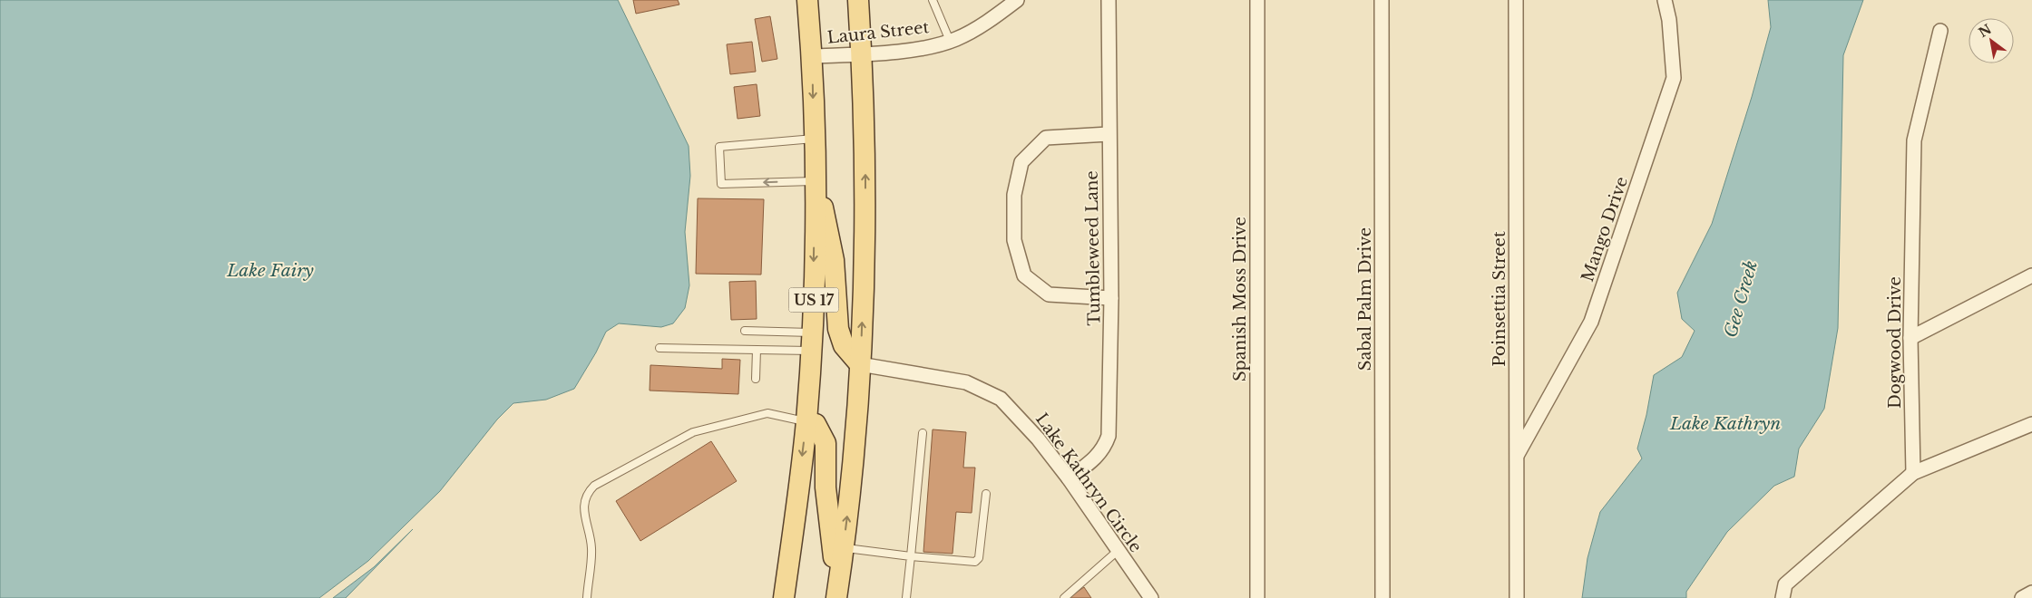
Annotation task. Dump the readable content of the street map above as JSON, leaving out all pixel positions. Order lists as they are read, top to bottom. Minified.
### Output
{"streets":{"main road":["US 17"],"street":["Laura Street","Mango Drive","Tumbleweed Lane","Spanish Moss Drive","Sabal Palm Drive","Poinsettia Street","Dogwood Drive","Lake Kathryn Circle"]},"crossings":[["Laura Street","US 17"],["Mango Drive","Poinsettia Street"],["Tumbleweed Lane","Lake Kathryn Circle"],["US 17","Lake Kathryn Circle"]],"water":["Lake Fairy","Gee Creek","Lake Kathryn"],"north":"top left"}
